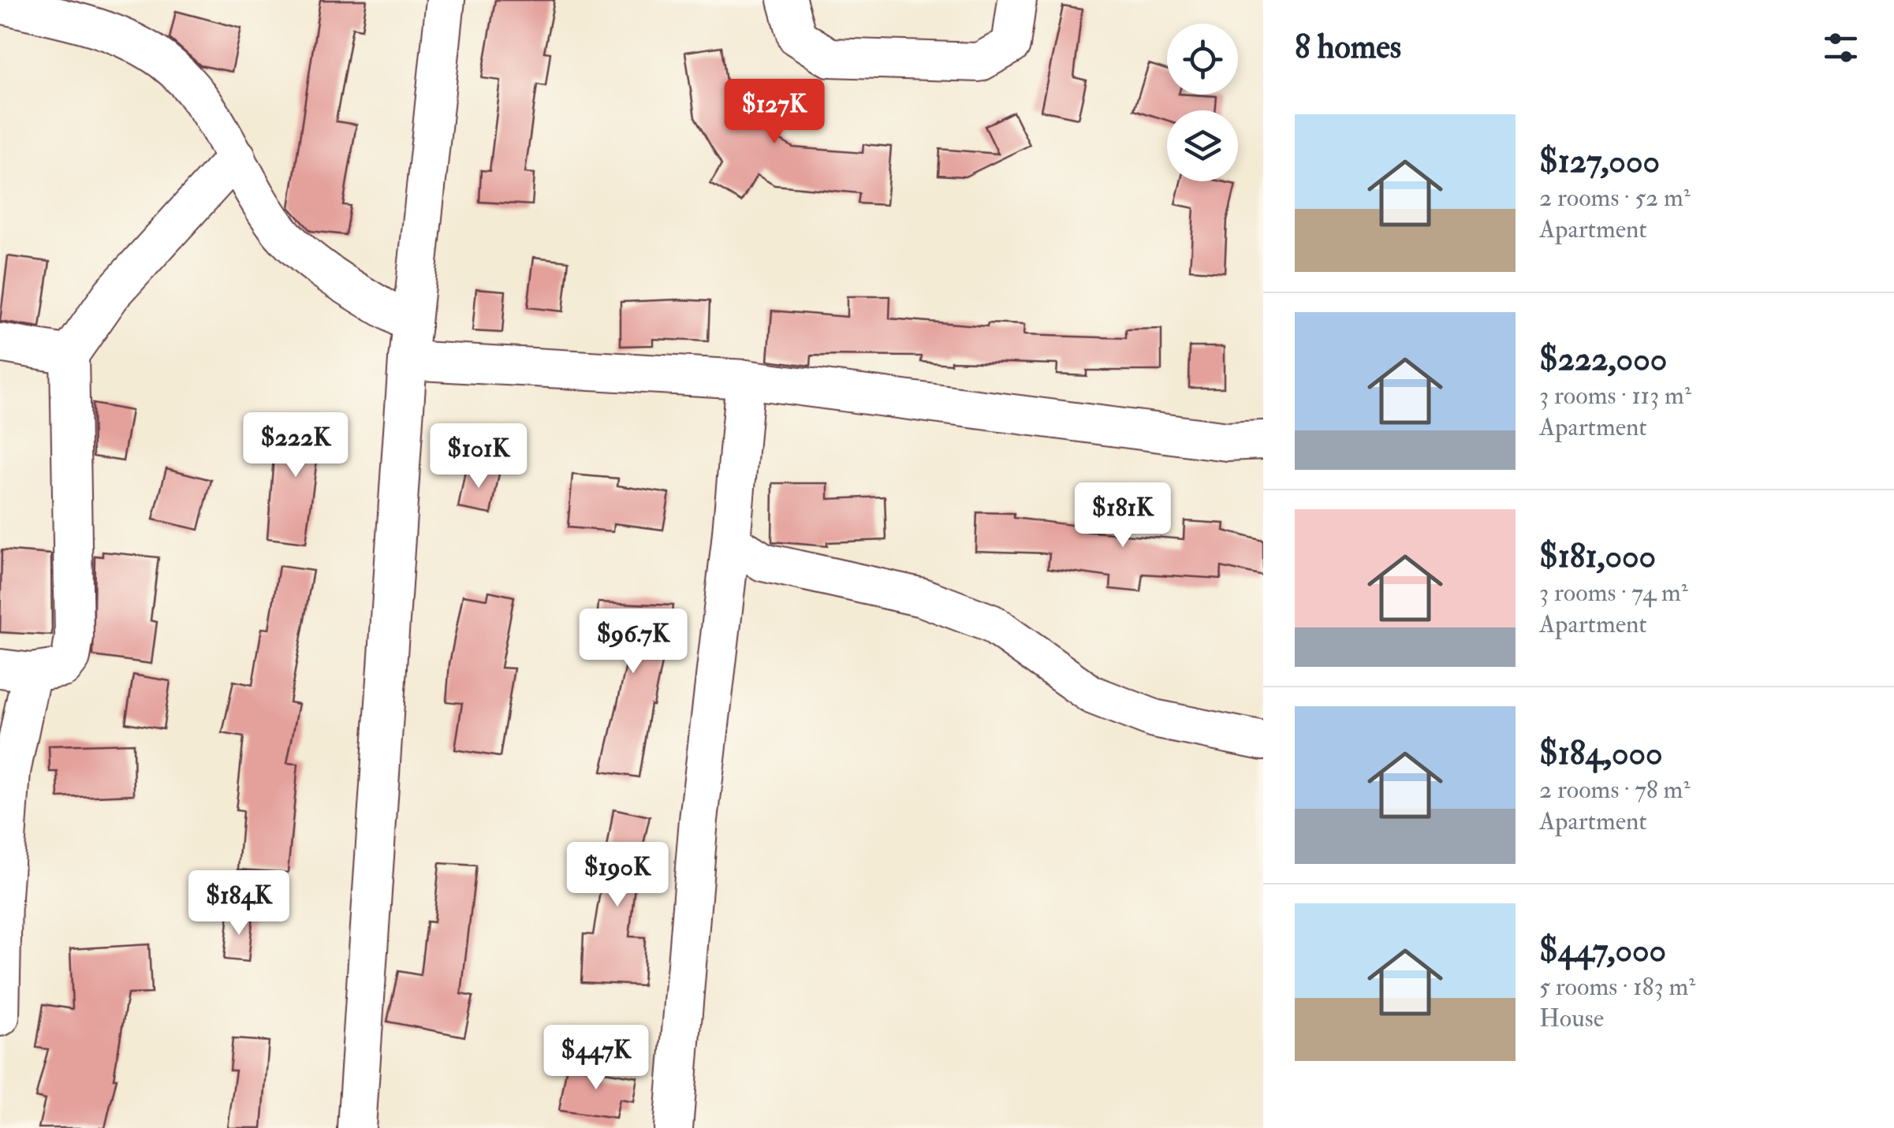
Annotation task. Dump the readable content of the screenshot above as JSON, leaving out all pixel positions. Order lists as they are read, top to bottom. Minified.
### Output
{"page":{"heading":"8 homes","price":["$127K","$222K","$101K","$181K","$96.7K","$190K","$184K","$447K"],"list":[{"name":"$127,000","note":"2 rooms · 52 m² · Apartment"},{"name":"$222,000","note":"3 rooms · 113 m² · Apartment"},{"name":"$181,000","note":"3 rooms · 74 m² · Apartment"},{"name":"$184,000","note":"2 rooms · 78 m² · Apartment"},{"name":"$447,000","note":"5 rooms · 183 m² · House"}]}}
